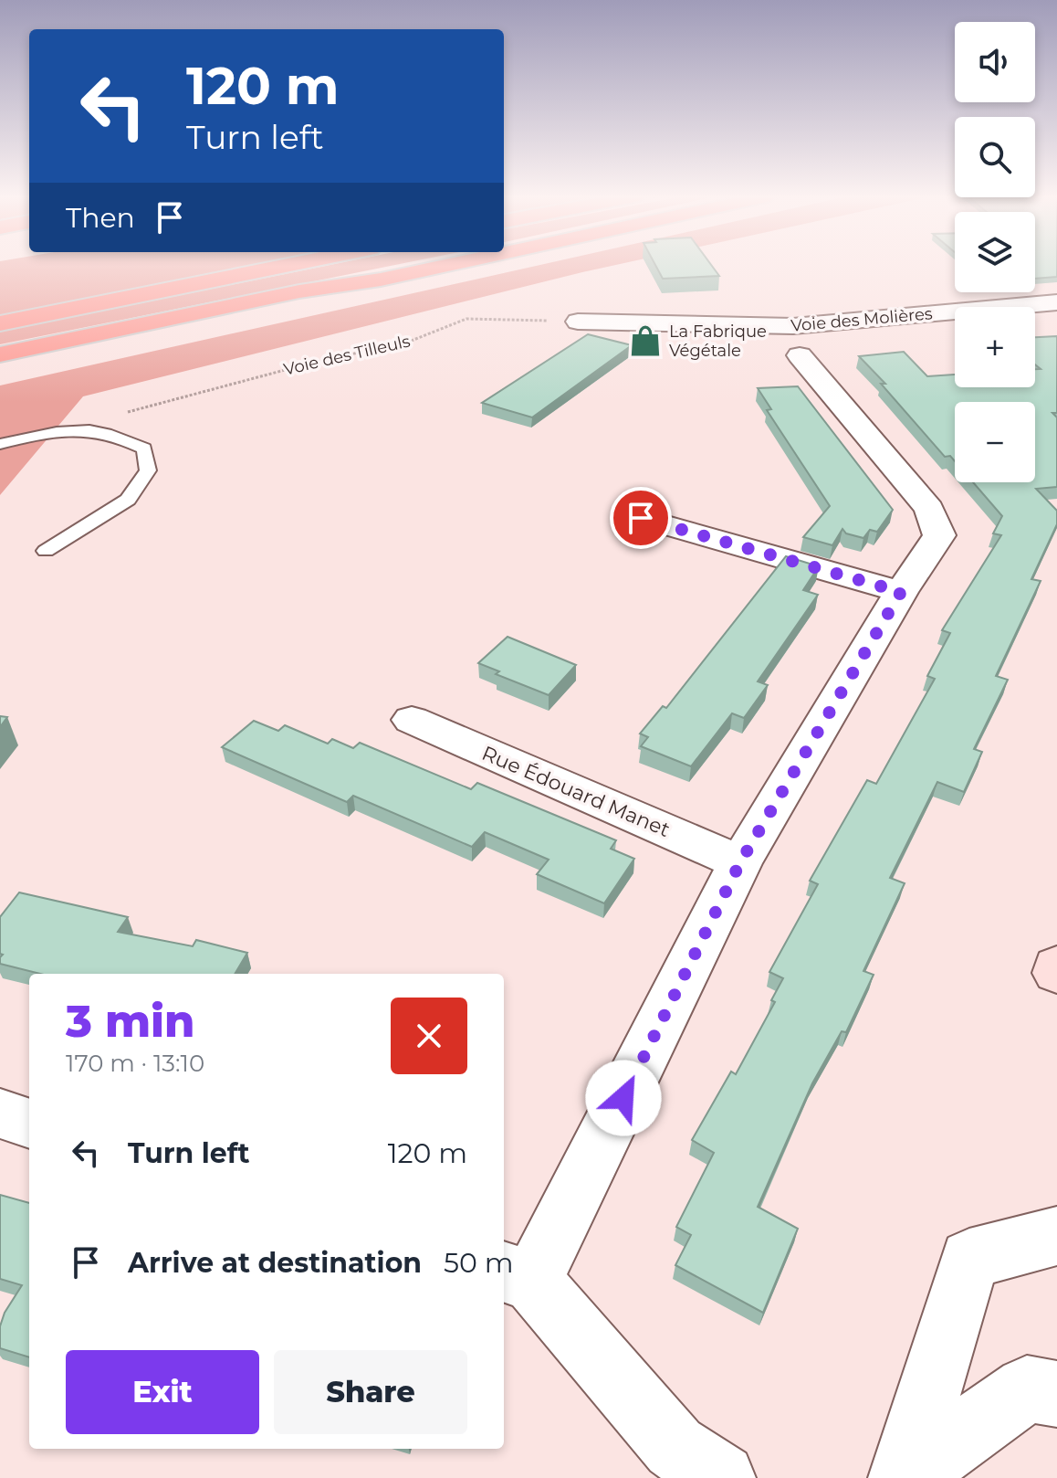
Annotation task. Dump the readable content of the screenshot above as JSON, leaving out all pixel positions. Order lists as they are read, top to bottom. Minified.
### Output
{"streets":{"street":["Voie des Molières","Rue Édouard Manet"],"path":["Voie des Tilleuls"]},"crossings":[["Voie des Molières","Voie des Tilleuls"]],"places":{"shop":["La Fabrique Végétale"]},"page":{"map_buttons":["+","−"],"turn":["120 m","Turn left"],"then":"Then","heading":["3 min","170 m · 13:10"],"list":[{"name":"Turn left","value":"120 m"},{"name":"Arrive at destination","value":"50 m"}],"buttons":["Exit","Share"]}}
